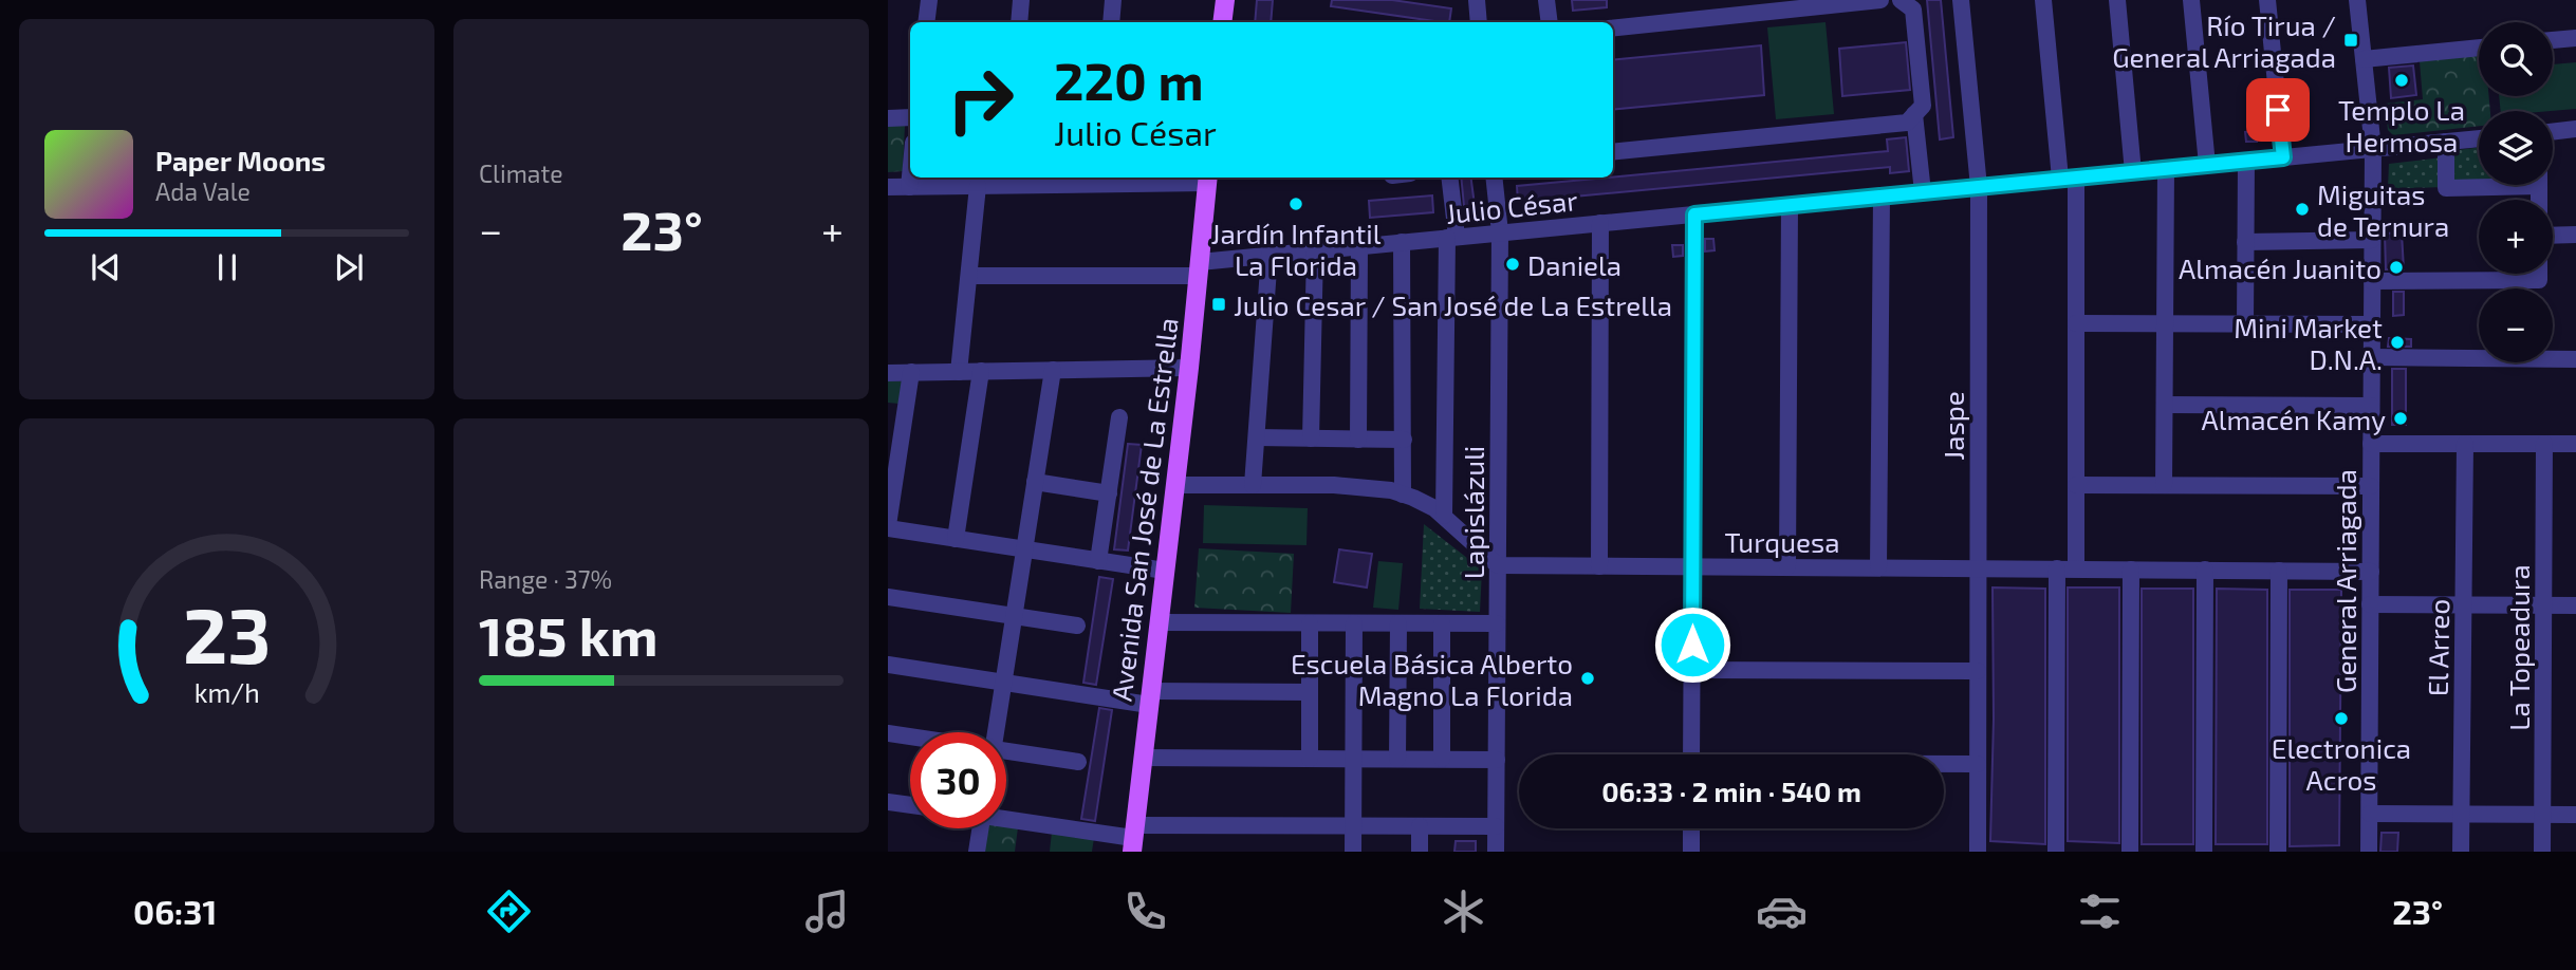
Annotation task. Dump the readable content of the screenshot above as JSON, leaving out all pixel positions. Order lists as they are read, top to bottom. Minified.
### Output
{"streets":{"main road":["Avenida San José de La Estrella"],"street":["Julio César","Jaspe","Lapislázuli","Turquesa","General Arriagada","El Arreo","La Topeadura"]},"crossings":[["Julio César","Jaspe"],["Julio César","Avenida San José de La Estrella"],["Julio César","Lapislázuli"],["Julio César","General Arriagada"],["Jaspe","Turquesa"],["Lapislázuli","Turquesa"],["Turquesa","General Arriagada"]],"places":{"transit":["Río Tirua / General Arriagada","Julio Cesar / San José de La Estrella"],"other":["Templo La Hermosa","Jardín Infantil La Florida","Miguitas de Ternura","Daniela","Almacén Juanito","Mini Market D.N.A.","Almacén Kamy","Escuela Básica Alberto Magno La Florida","Electronica Acros"]},"page":{"tile":["Climate",["Range · 37%","185 km"]],"map_buttons":["+","−"],"turn":["220 m","Julio César"],"song":["Paper Moons","Ada Vale"],"heat":["−","23°","+"],"limit":"30","trip":"06:33 · 2 min · 540 m","tabs":["06:31","23°"],"gauge":["23","km/h"]}}
